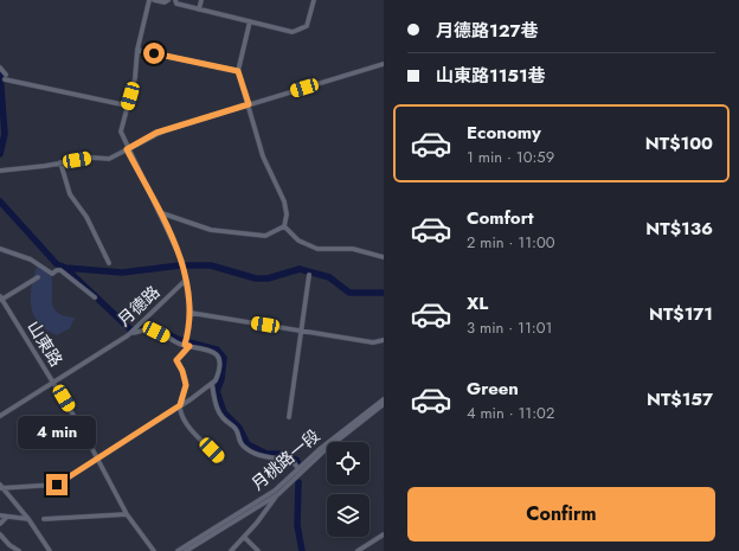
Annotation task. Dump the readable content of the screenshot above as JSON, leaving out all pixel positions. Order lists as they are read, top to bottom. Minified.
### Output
{"streets":{"street":["月德路","山東路","月桃路一段"]},"crossings":[["月德路","山東路"]],"page":{"banner":["月德路127巷","山東路1151巷"],"list":[{"name":"Economy","note":"1 min · 10:59","value":"NT$100"},{"name":"Comfort","note":"2 min · 11:00","value":"NT$136"},{"name":"XL","note":"3 min · 11:01","value":"NT$171"},{"name":"Green","note":"4 min · 11:02","value":"NT$157"}],"bubble":"4 min","buttons":"Confirm"}}
